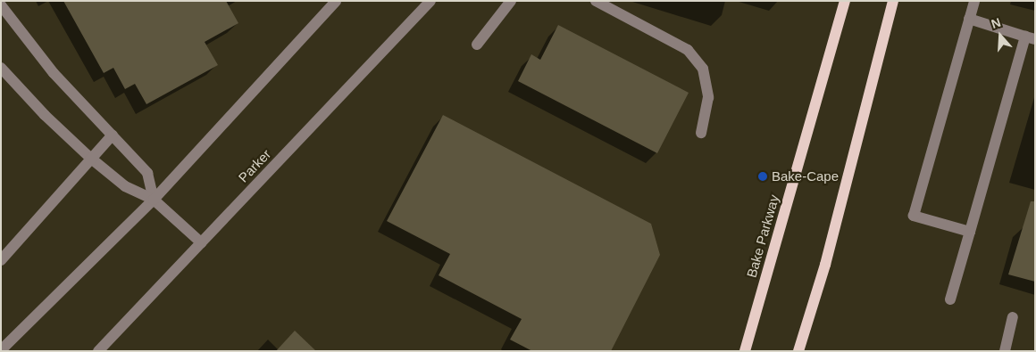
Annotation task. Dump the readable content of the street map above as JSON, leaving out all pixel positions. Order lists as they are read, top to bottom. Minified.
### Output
{"streets":{"main road":["Bake Parkway"],"street":["Parker"]},"places":["Bake-Cape"],"north":"top"}
